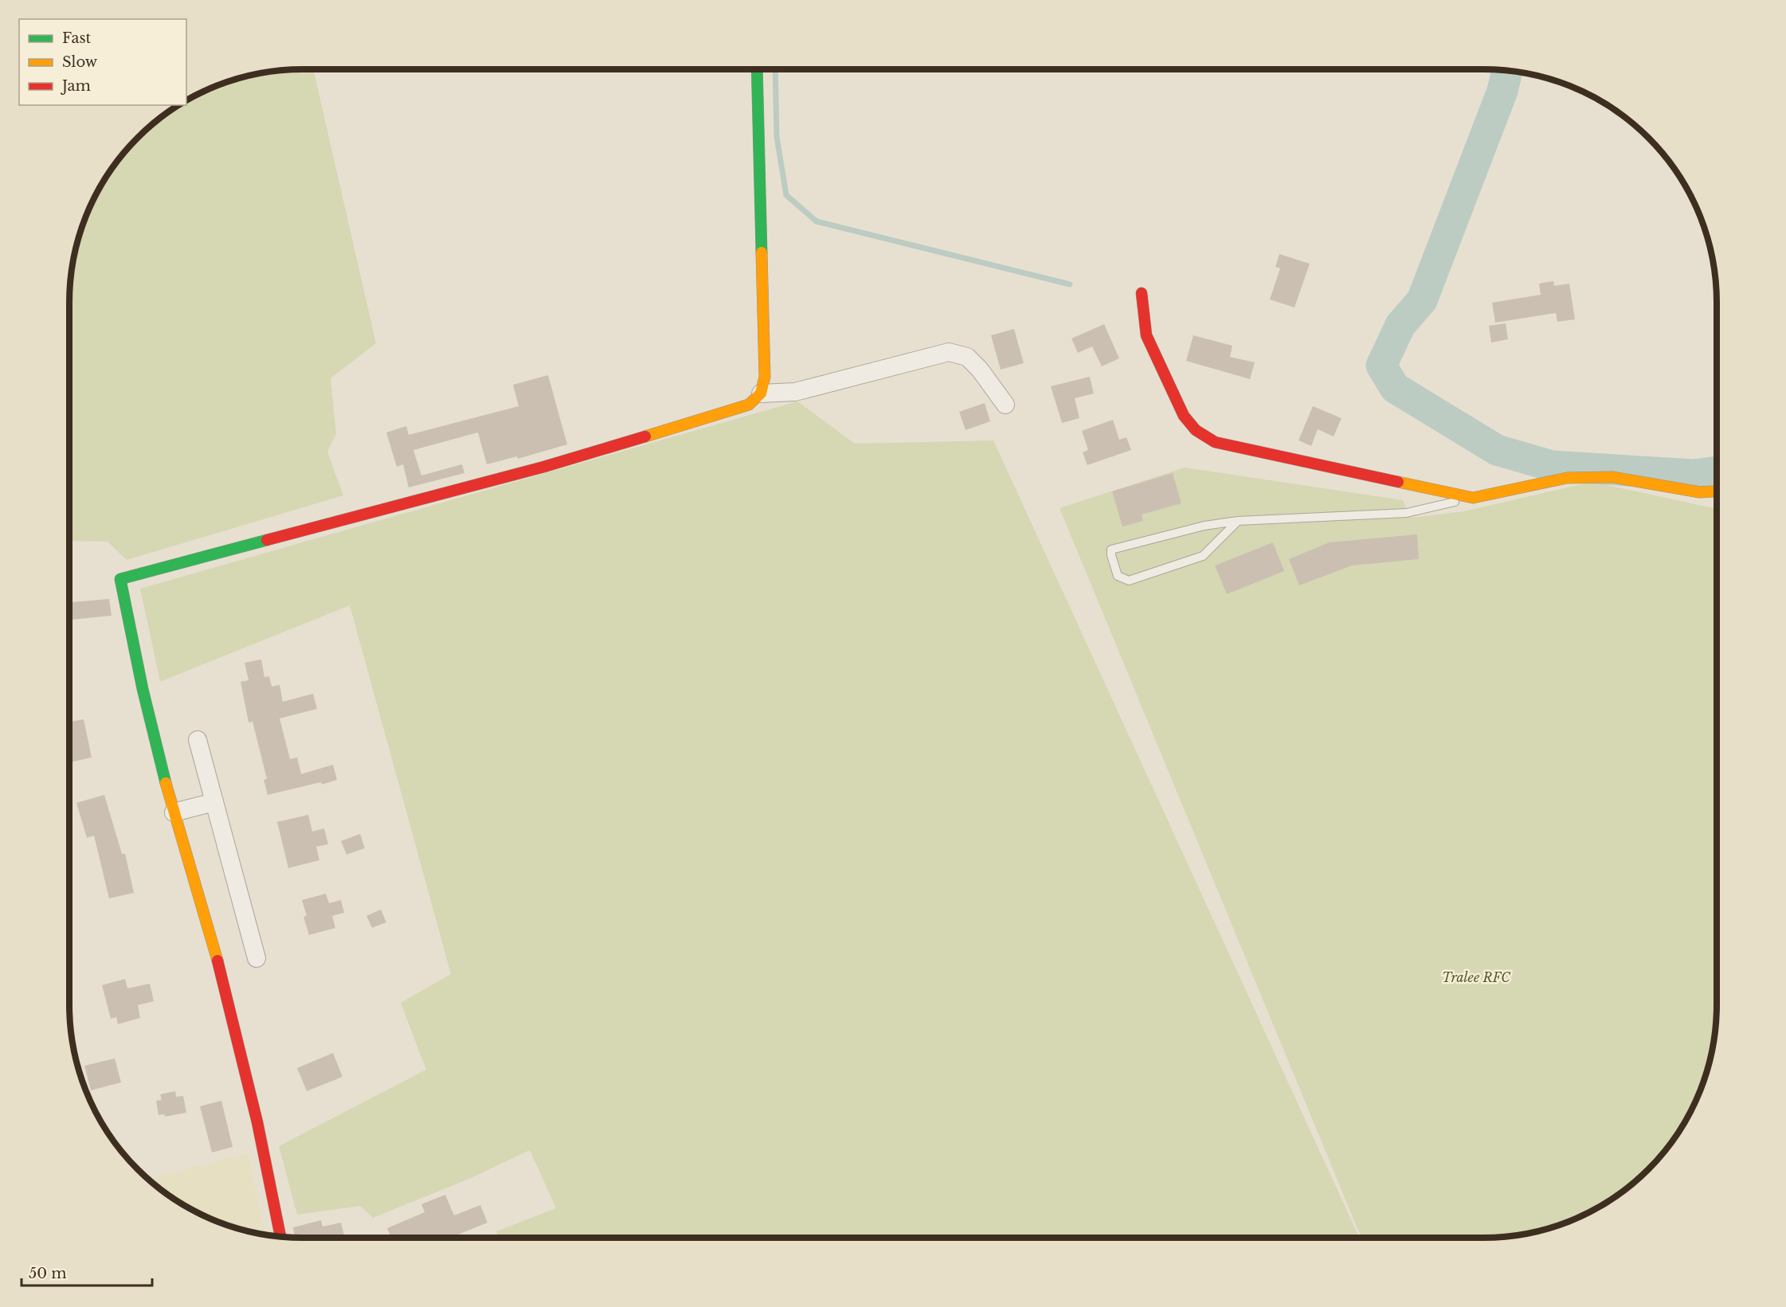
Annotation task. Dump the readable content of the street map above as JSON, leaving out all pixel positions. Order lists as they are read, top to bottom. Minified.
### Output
{"parks":["Tralee RFC"],"legend":["Fast","Slow","Jam"],"scale_bar":"50 m"}
